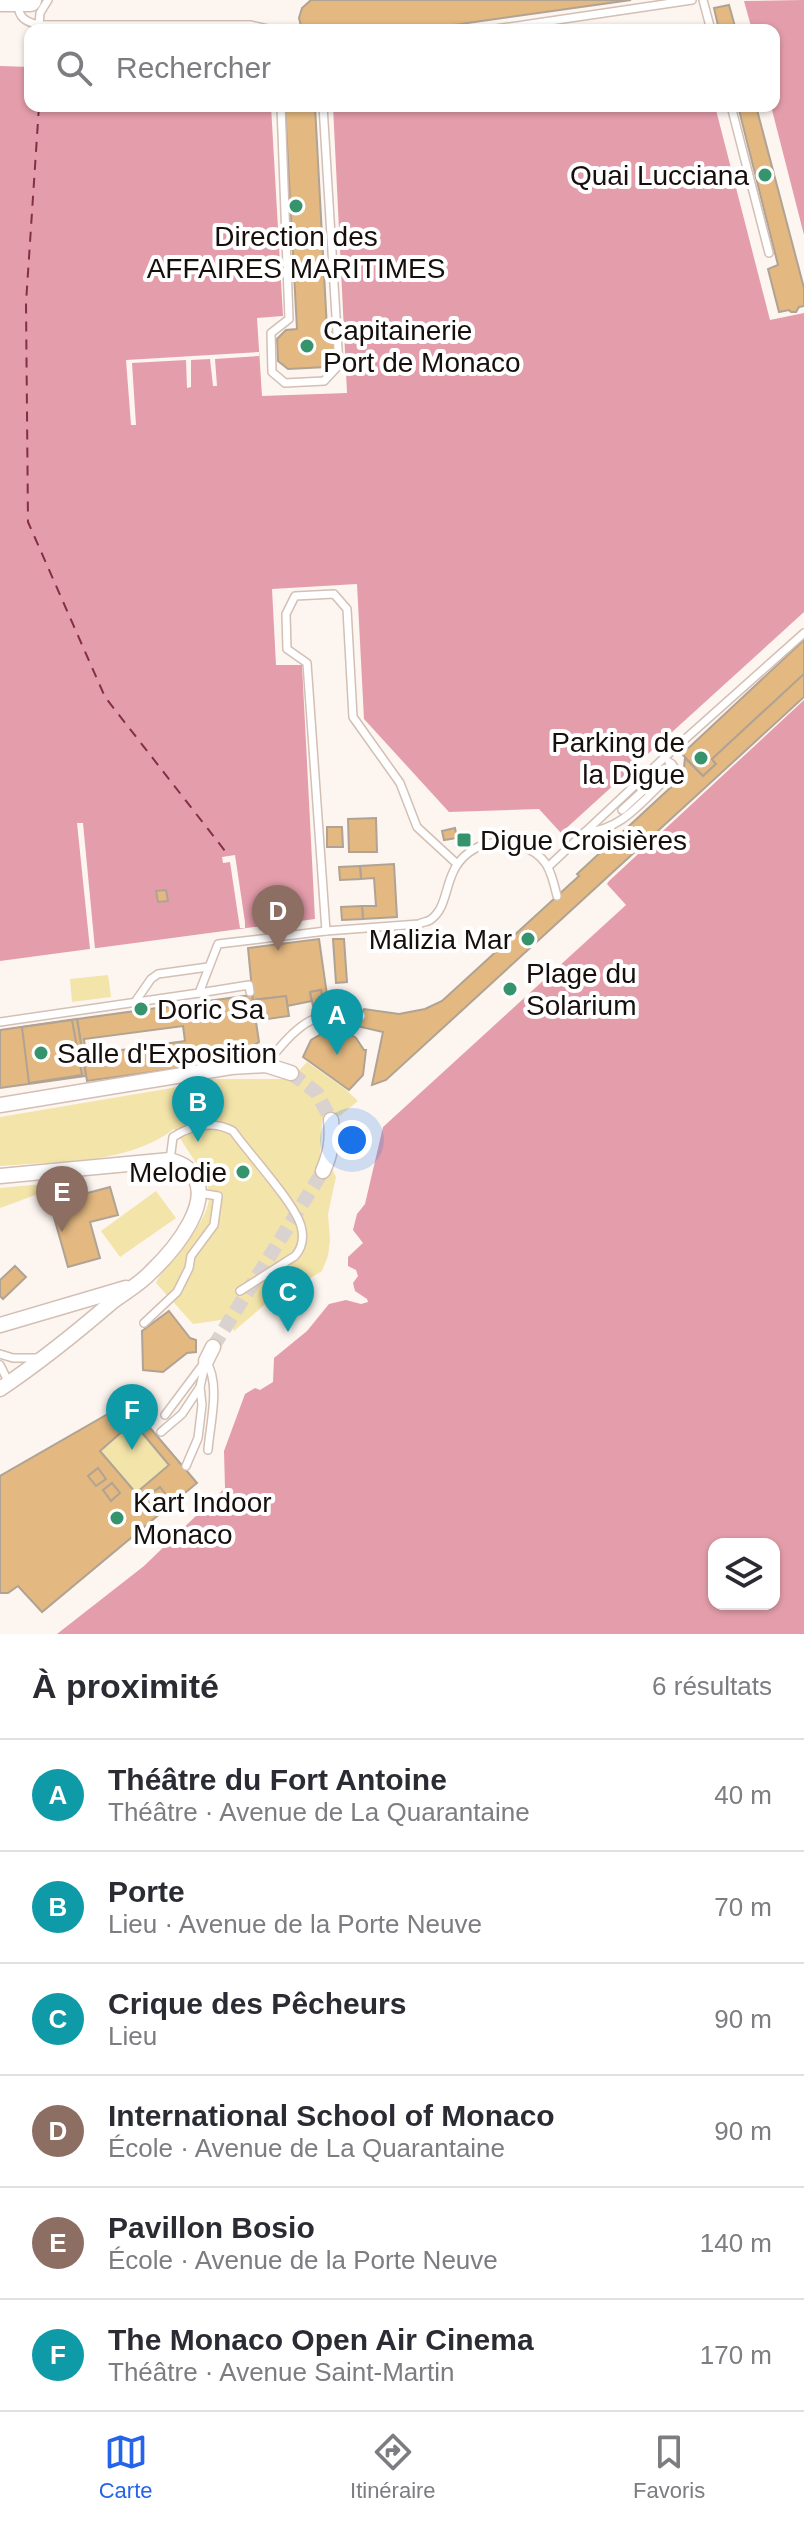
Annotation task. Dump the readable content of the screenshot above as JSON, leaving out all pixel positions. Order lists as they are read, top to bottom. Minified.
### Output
{"places":{"other":["Quai Lucciana","Direction des AFFAIRES MARITIMES","Capitainerie Port de Monaco","Parking de la Digue","Malizia Mar","Plage du Solarium","Doric Sa","Salle d'Exposition","Melodie","Kart Indoor Monaco"],"transit":["Digue Croisières"]},"page":{"search":"Rechercher","pins":["D","A","B","E","C","F"],"heading":["À proximité","6 résultats"],"list":[{"mark":"A","name":"Théâtre du Fort Antoine","note":"Théâtre · Avenue de La Quarantaine","value":"40 m"},{"mark":"B","name":"Porte","note":"Lieu · Avenue de la Porte Neuve","value":"70 m"},{"mark":"C","name":"Crique des Pêcheurs","note":"Lieu","value":"90 m"},{"mark":"D","name":"International School of Monaco","note":"École · Avenue de La Quarantaine","value":"90 m"},{"mark":"E","name":"Pavillon Bosio","note":"École · Avenue de la Porte Neuve","value":"140 m"},{"mark":"F","name":"The Monaco Open Air Cinema","note":"Théâtre · Avenue Saint-Martin","value":"170 m"}],"nav":["Carte","Itinéraire","Favoris"]}}
